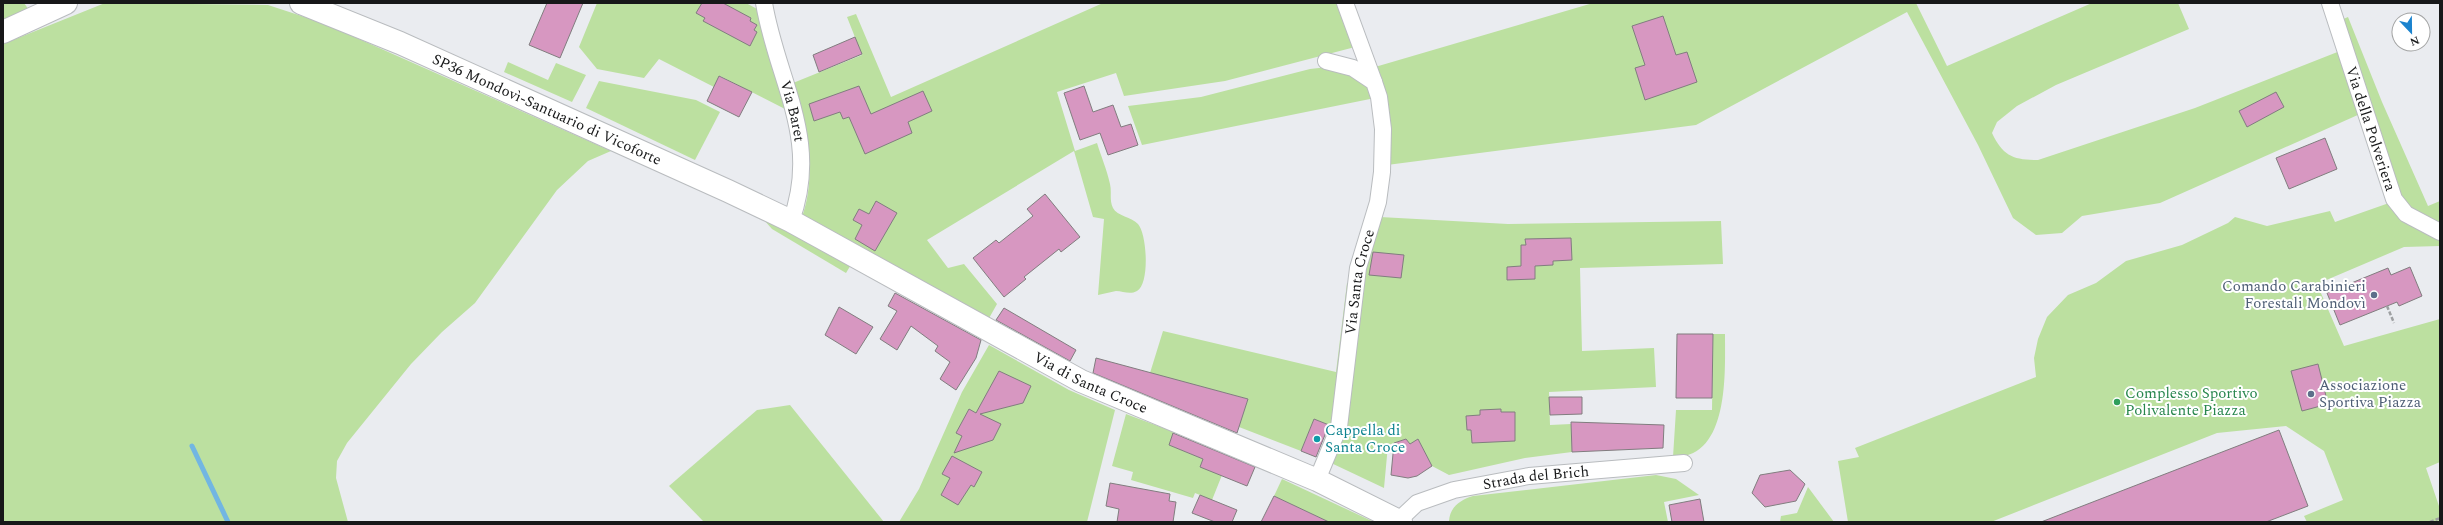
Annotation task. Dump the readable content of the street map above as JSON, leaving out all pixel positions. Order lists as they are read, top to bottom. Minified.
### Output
{"streets":{"main road":["SP36 Mondovì-Santuario di Vicoforte","Via di Santa Croce"],"street":["Via Baret","Via della Polveriera","Via Santa Croce","Strada del Brich"]},"crossings":[["SP36 Mondovì-Santuario di Vicoforte","Via Baret"],["SP36 Mondovì-Santuario di Vicoforte","Via di Santa Croce"],["Via Baret","Via di Santa Croce"],["Via Santa Croce","Via di Santa Croce"],["Via di Santa Croce","Strada del Brich"]],"places":["Comando Carabinieri Forestali Mondovì","Associazione Sportiva Piazza","Complesso Sportivo Polivalente Piazza","Cappella di Santa Croce"],"north":"bottom"}
